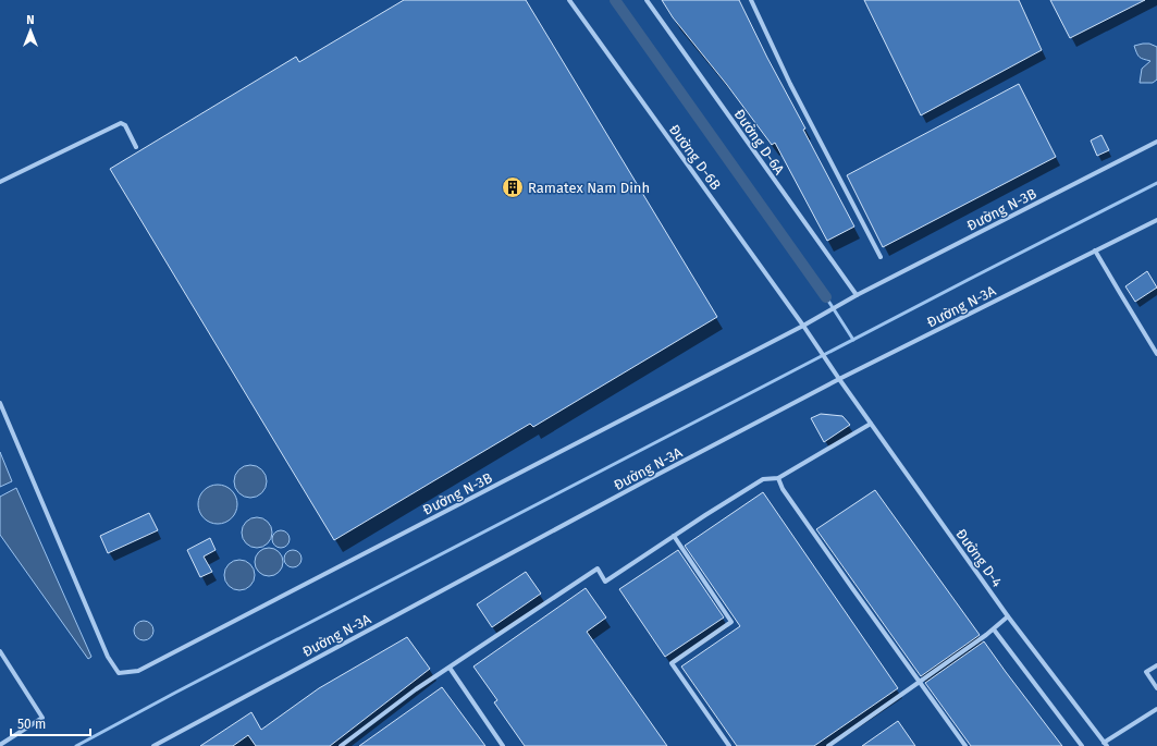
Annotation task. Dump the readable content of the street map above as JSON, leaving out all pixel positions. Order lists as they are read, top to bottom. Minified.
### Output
{"streets":{"street":["Đường D-6A","Đường D-6B","Đường N-3B","Đường N-3A","Đường D-4"]},"crossings":[["Đường D-6A","Đường N-3B"],["Đường D-6B","Đường N-3B"],["Đường D-6B","Đường D-4"],["Đường N-3A","Đường D-4"]],"places":{"building":["Ramatex Nam Dinh"]},"scale_bar":"50 m","north":"top"}
